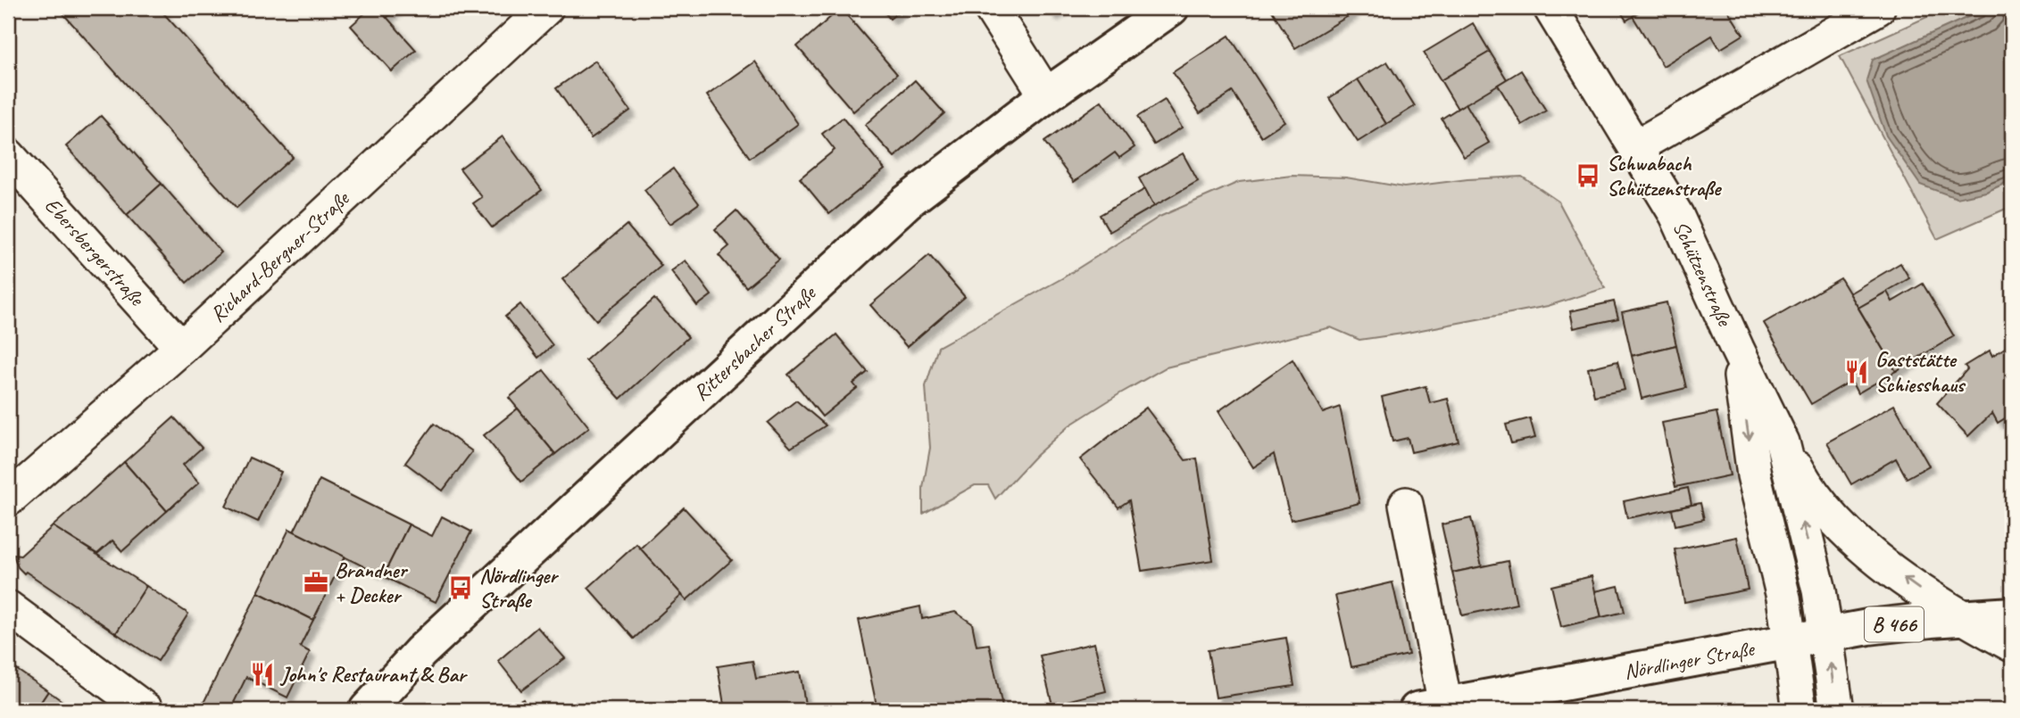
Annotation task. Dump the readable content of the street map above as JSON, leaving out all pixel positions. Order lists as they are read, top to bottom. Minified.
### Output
{"streets":{"main road":["Rittersbacher Straße","B 466","Nördlinger Straße"],"street":["Ebersbergerstraße","Richard-Bergner-Straße","Schützenstraße"]},"crossings":[["Ebersbergerstraße","Richard-Bergner-Straße"],["Schützenstraße","Nördlinger Straße"]],"places":{"bus stop":["Schwabach Schützenstraße","Nördlinger Straße"],"restaurant":["Gaststätte Schiesshaus","John's Restaurant & Bar"],"office":["Brandner + Decker"]}}
